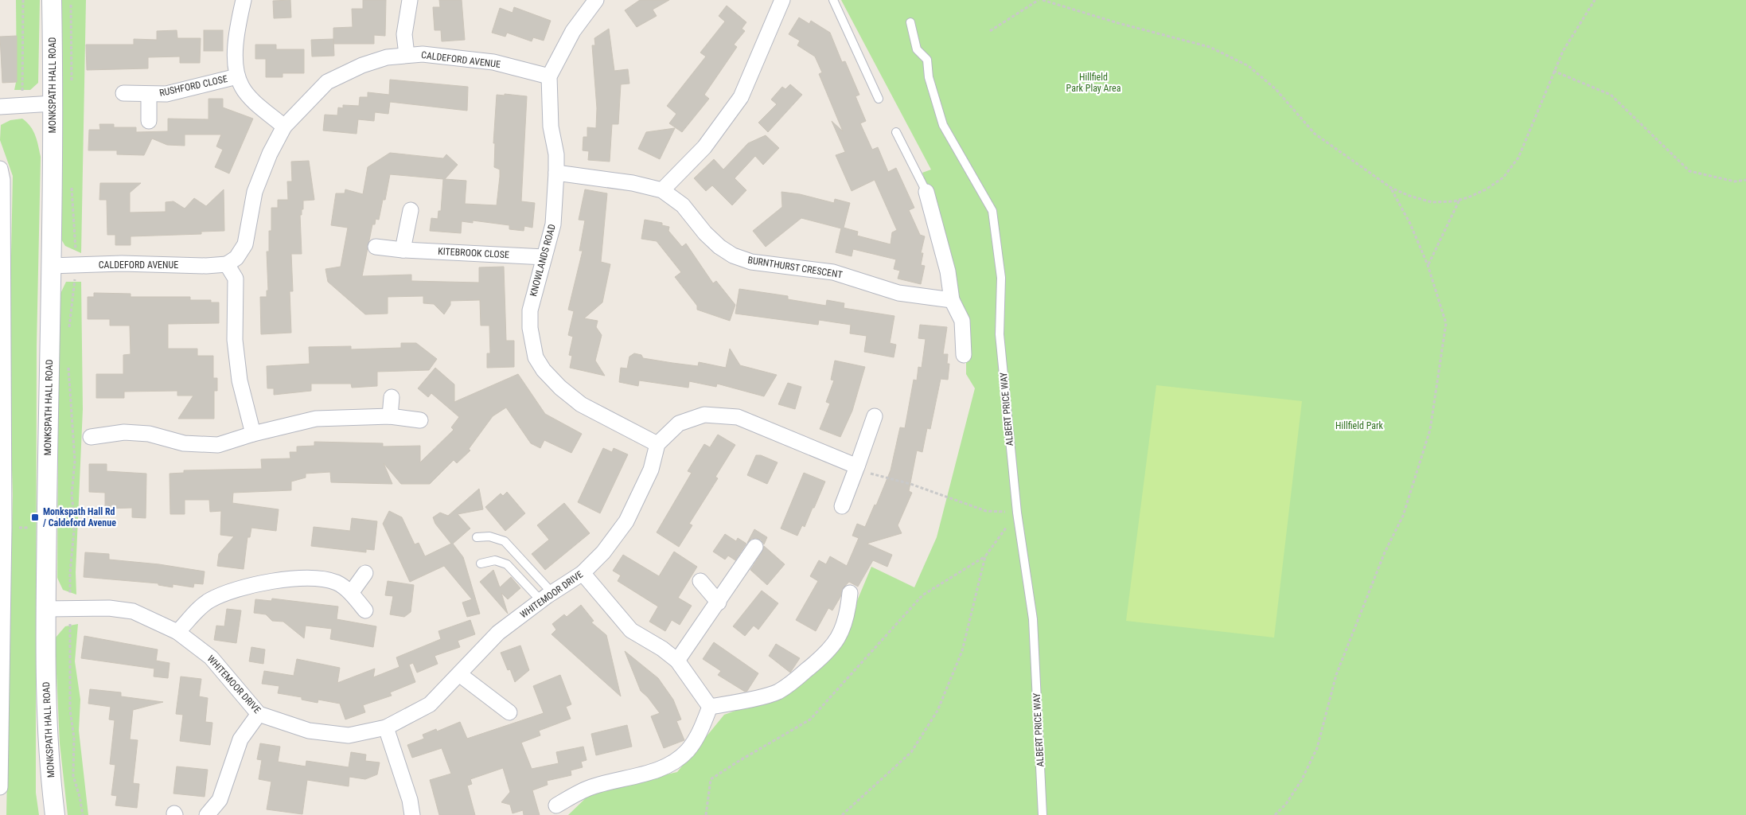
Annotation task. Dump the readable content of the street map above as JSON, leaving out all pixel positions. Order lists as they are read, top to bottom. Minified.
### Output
{"streets":{"street":["CALDEFORD AVENUE","MONKSPATH HALL ROAD","RUSHFORD CLOSE","KITEBROOK CLOSE","KNOWLANDS ROAD","BURNTHURST CRESCENT","WHITEMOOR DRIVE"],"lane":["ALBERT PRICE WAY"]},"crossings":[["CALDEFORD AVENUE","MONKSPATH HALL ROAD"],["CALDEFORD AVENUE","RUSHFORD CLOSE"],["CALDEFORD AVENUE","KNOWLANDS ROAD"],["MONKSPATH HALL ROAD","WHITEMOOR DRIVE"],["KITEBROOK CLOSE","KNOWLANDS ROAD"],["KNOWLANDS ROAD","BURNTHURST CRESCENT"],["KNOWLANDS ROAD","WHITEMOOR DRIVE"]],"parks":["Hillfield Park Play Area","Hillfield Park"],"places":{"transit":["Monkspath Hall Rd / Caldeford Avenue"]}}
